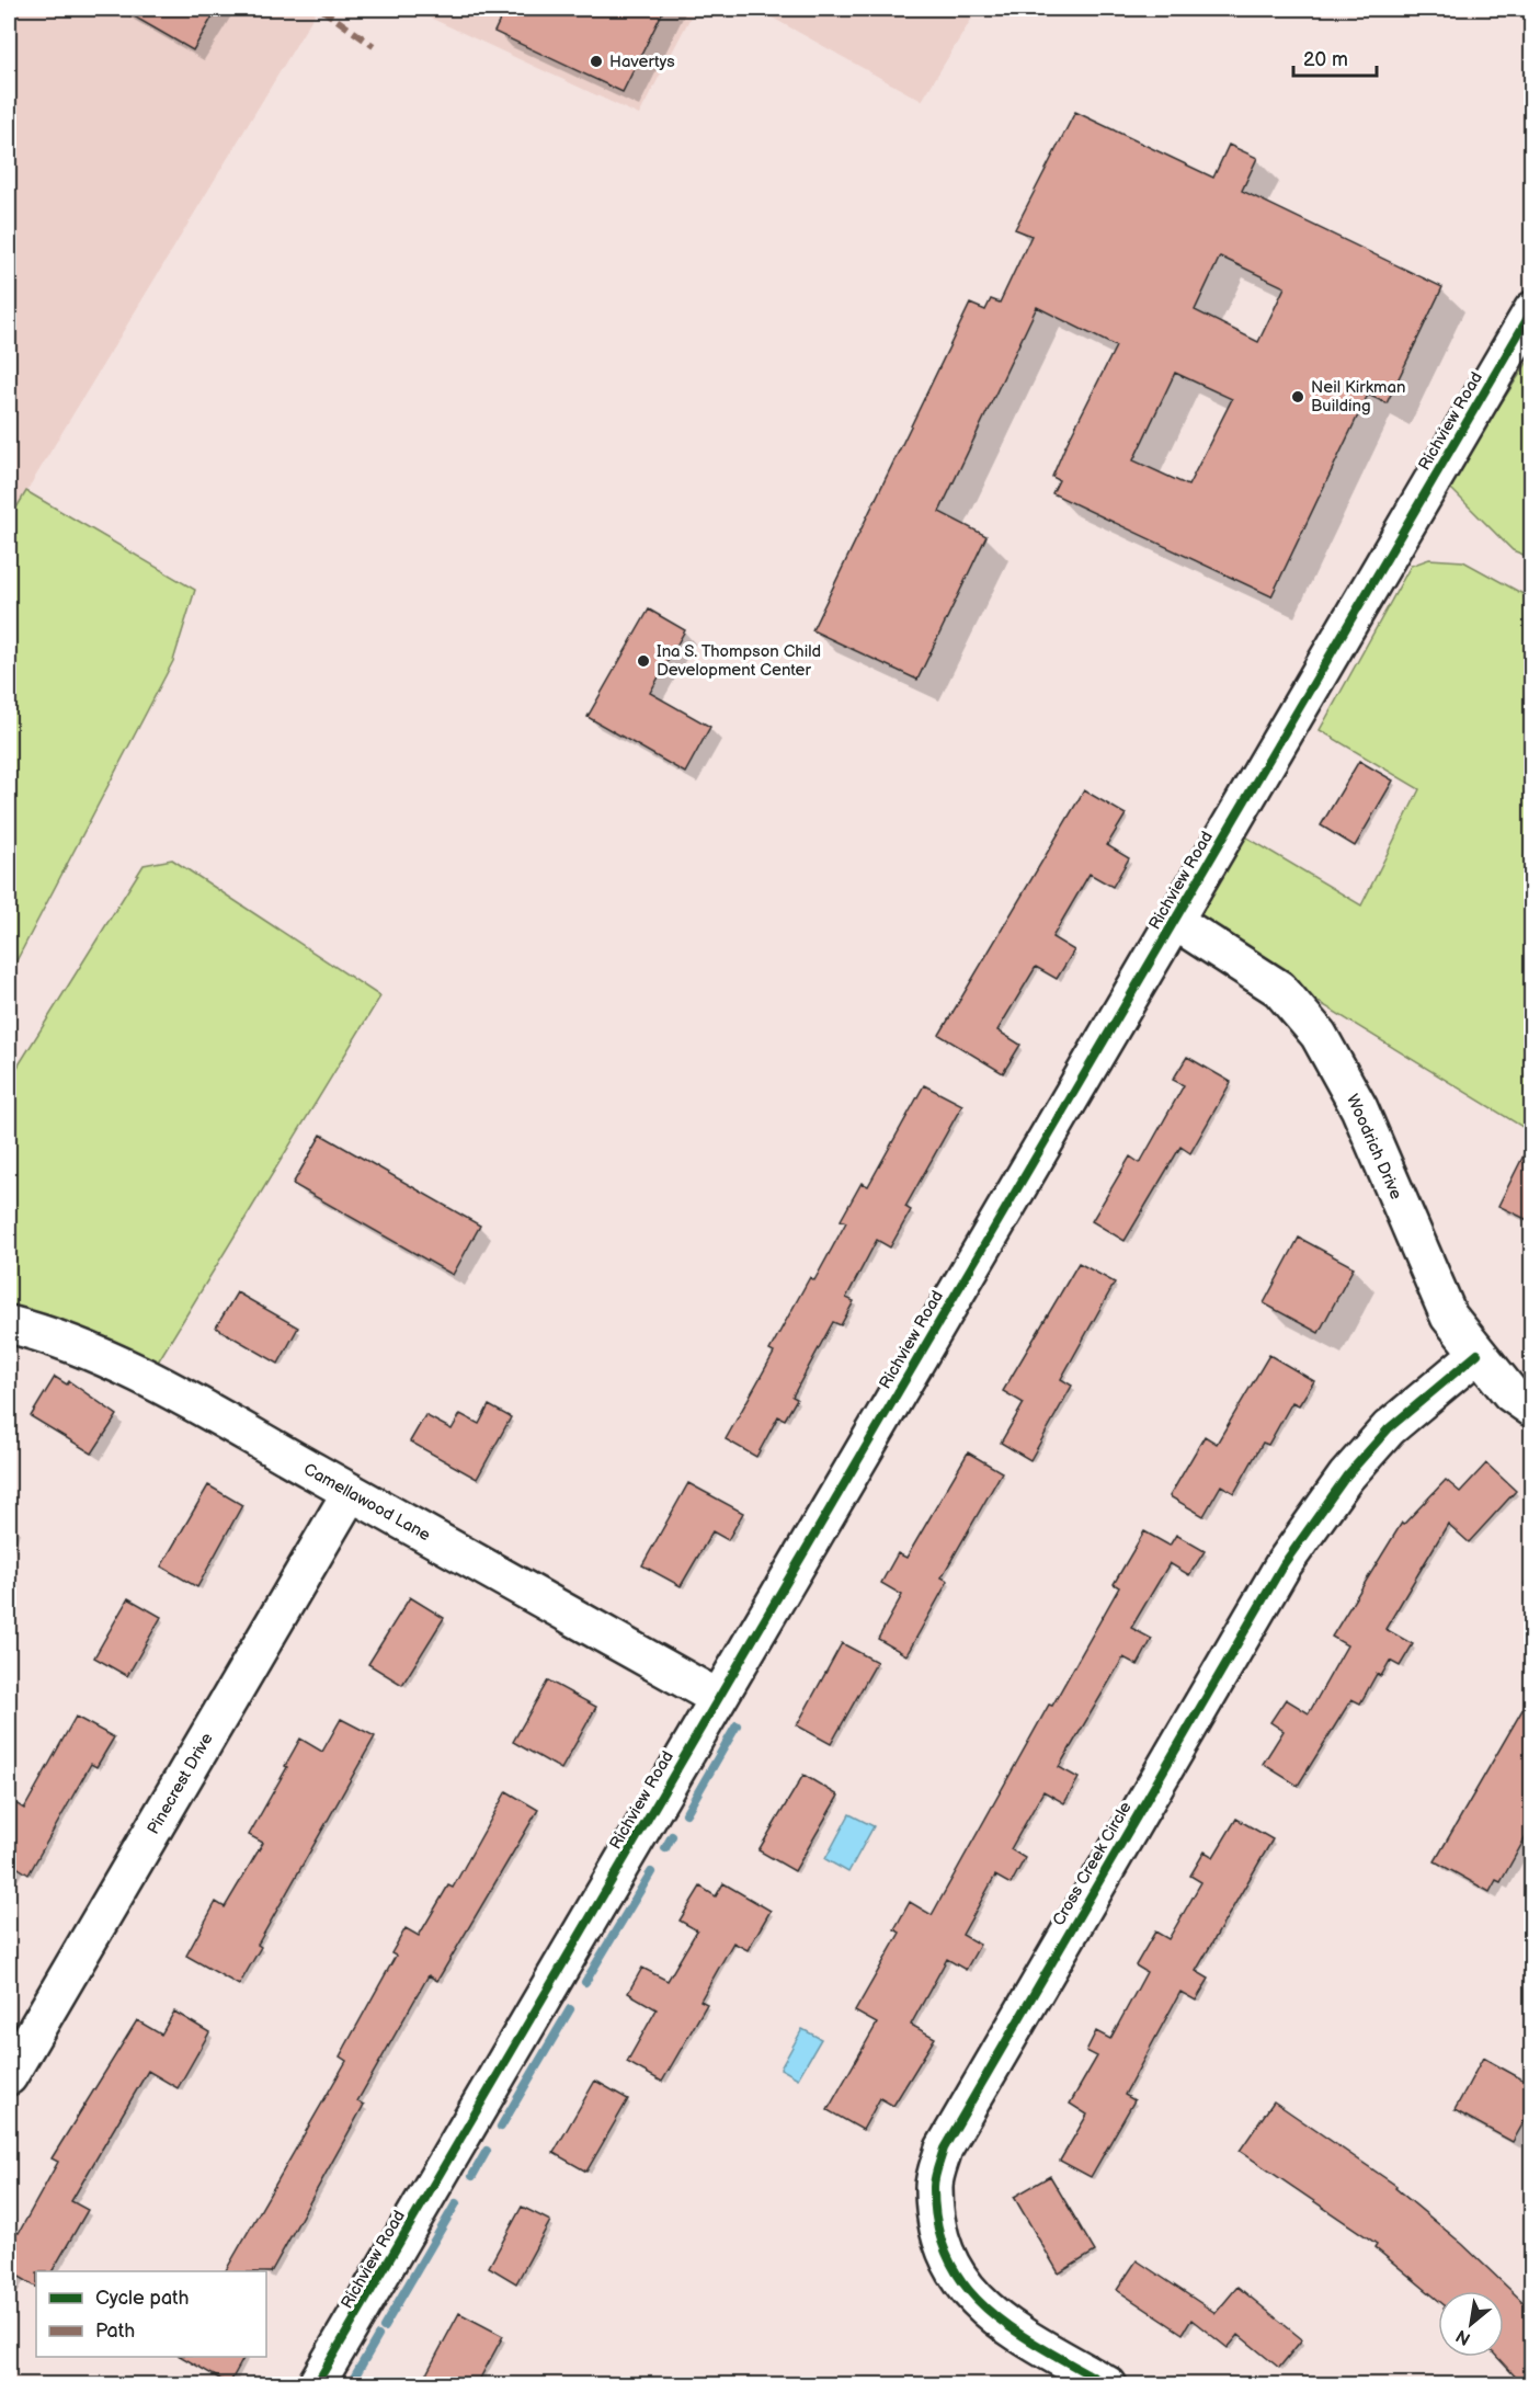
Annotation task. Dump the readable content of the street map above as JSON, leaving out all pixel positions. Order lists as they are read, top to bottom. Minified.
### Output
{"streets":{"street":["Richview Road","Woodrich Drive","Camellawood Lane","Pinecrest Drive","Cross Creek Circle"]},"crossings":[["Richview Road","Woodrich Drive"],["Richview Road","Camellawood Lane"],["Woodrich Drive","Cross Creek Circle"],["Camellawood Lane","Pinecrest Drive"]],"places":["Havertys","Neil Kirkman Building","Ina S. Thompson Child Development Center"],"legend":["Cycle path","Path"],"scale_bar":"20 m","north":"bottom left"}
